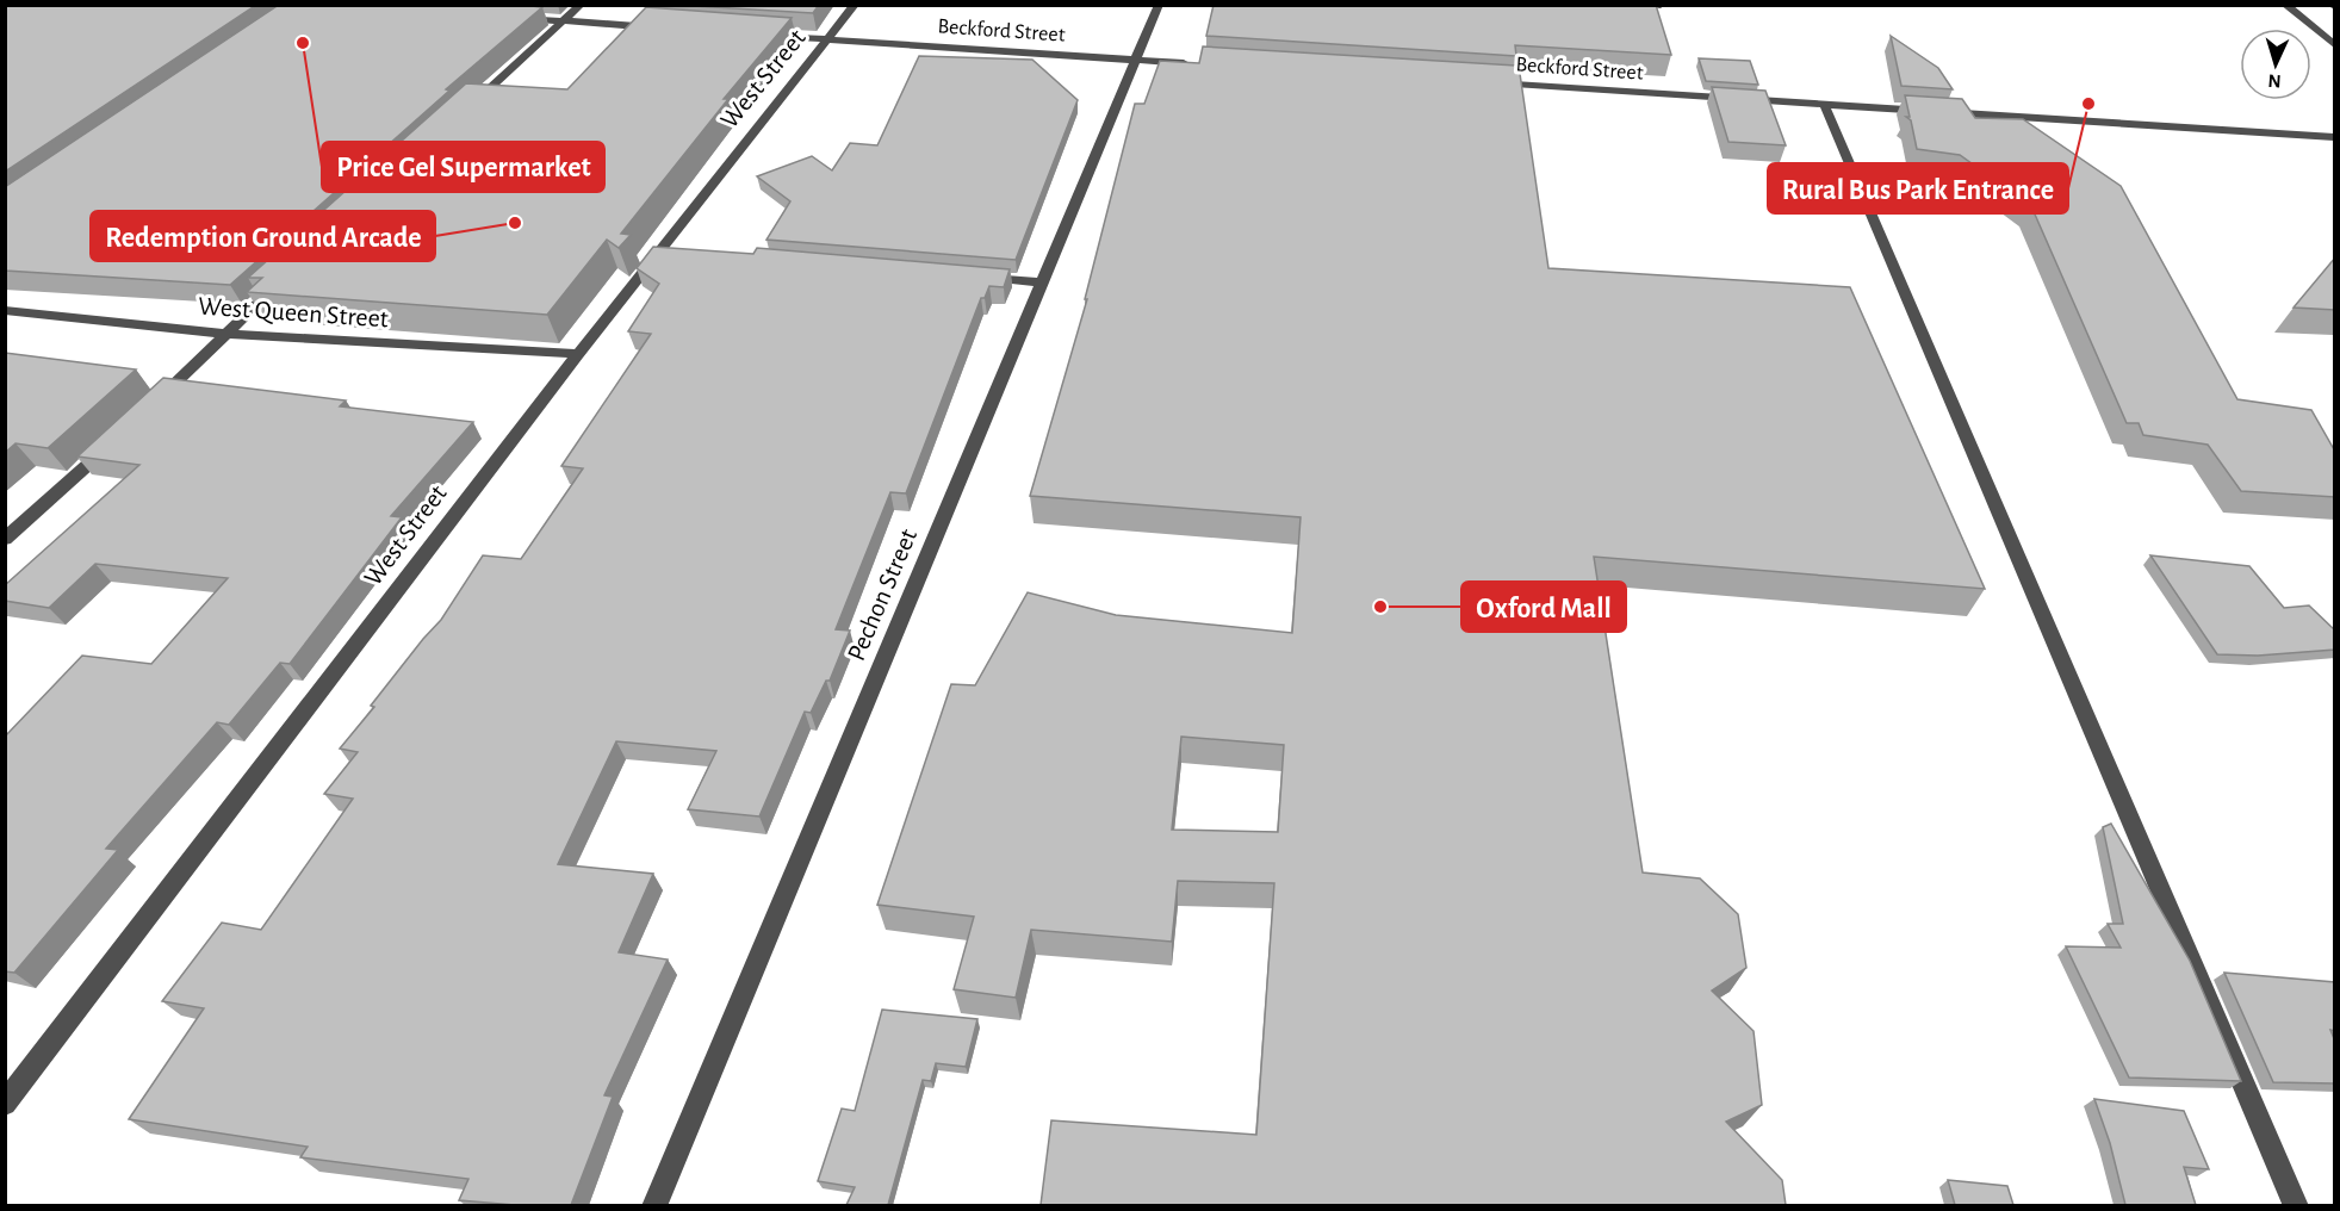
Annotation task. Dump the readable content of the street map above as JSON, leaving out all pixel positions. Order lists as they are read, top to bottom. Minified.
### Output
{"streets":{"street":["Beckford Street","West Street","West Queen Street","Pechon Street"]},"crossings":[["Beckford Street","West Street"],["Beckford Street","Pechon Street"],["West Street","West Queen Street"]],"places":["Price Gel Supermarket","Rural Bus Park Entrance","Redemption Ground Arcade","Oxford Mall"],"north":"bottom"}
